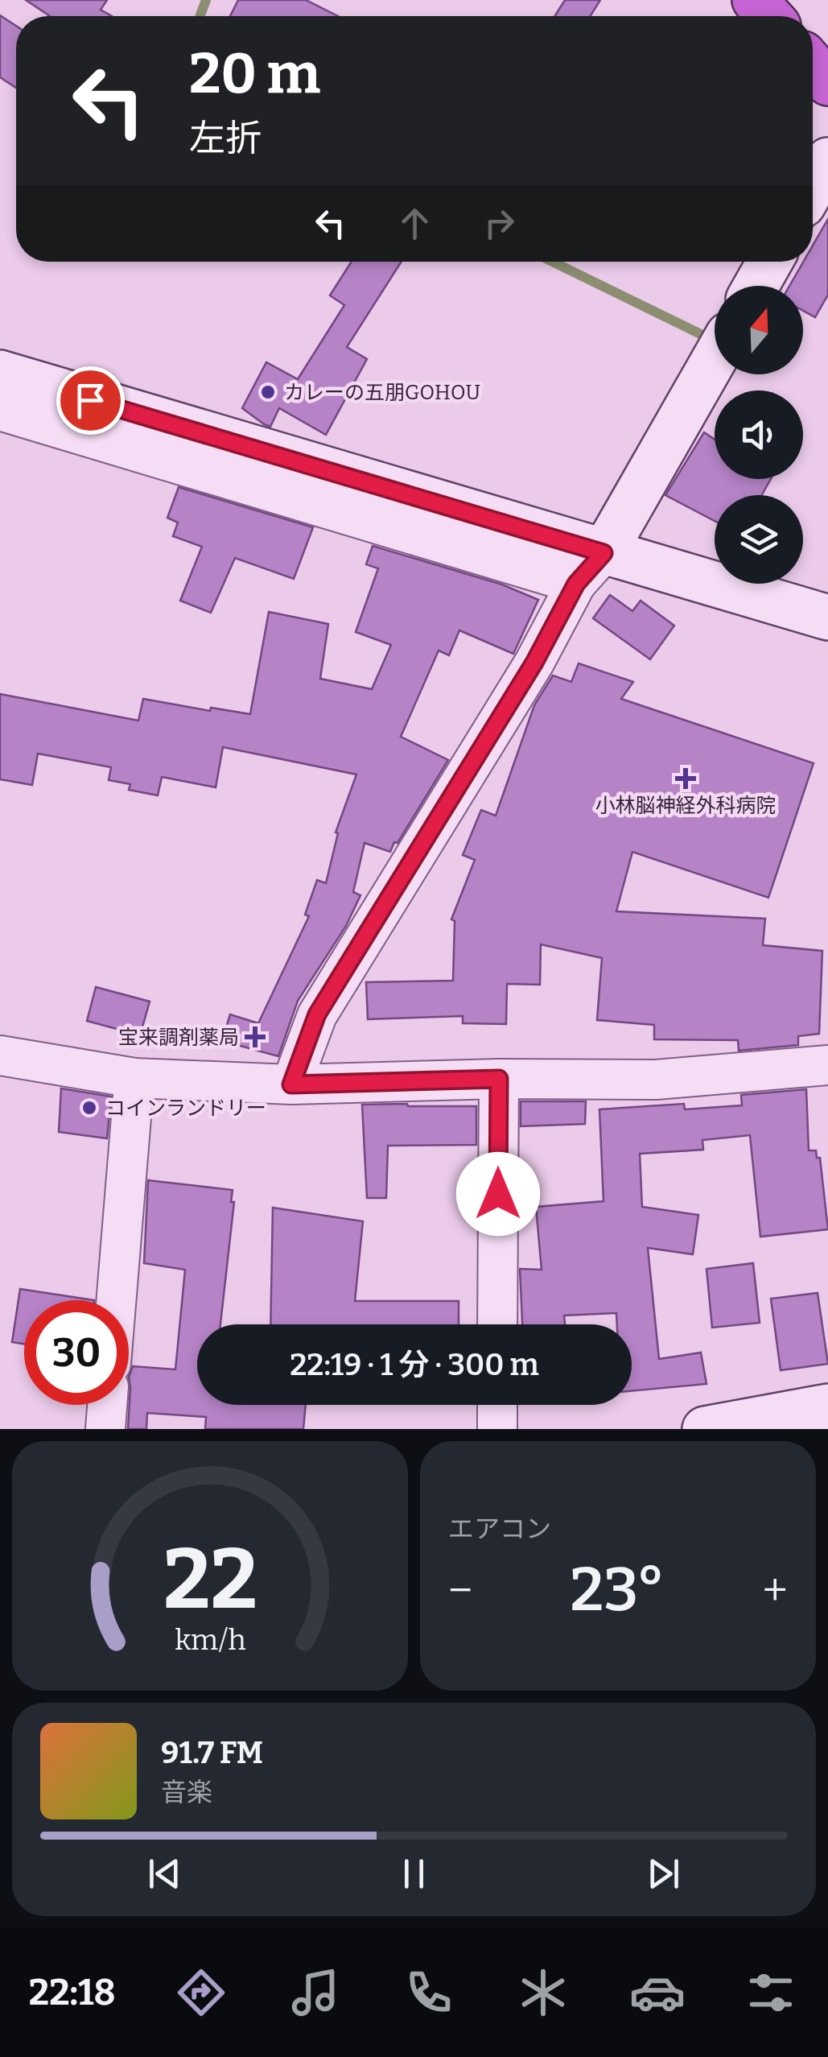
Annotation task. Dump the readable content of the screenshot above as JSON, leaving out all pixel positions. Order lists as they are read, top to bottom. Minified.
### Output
{"places":{"other":["カレーの五朋GOHOU","コインランドリー"],"health":["小林脳神経外科病院","宝来調剤薬局"]},"north":"top","page":{"turn":["20 m","左折"],"limit":"30","trip":"22:19 · 1 分 · 300 m","tile":"エアコン","heat":["−","23°","+"],"song":["91.7 FM","音楽"],"tabs":"22:18","gauge":["22","km/h"]}}
